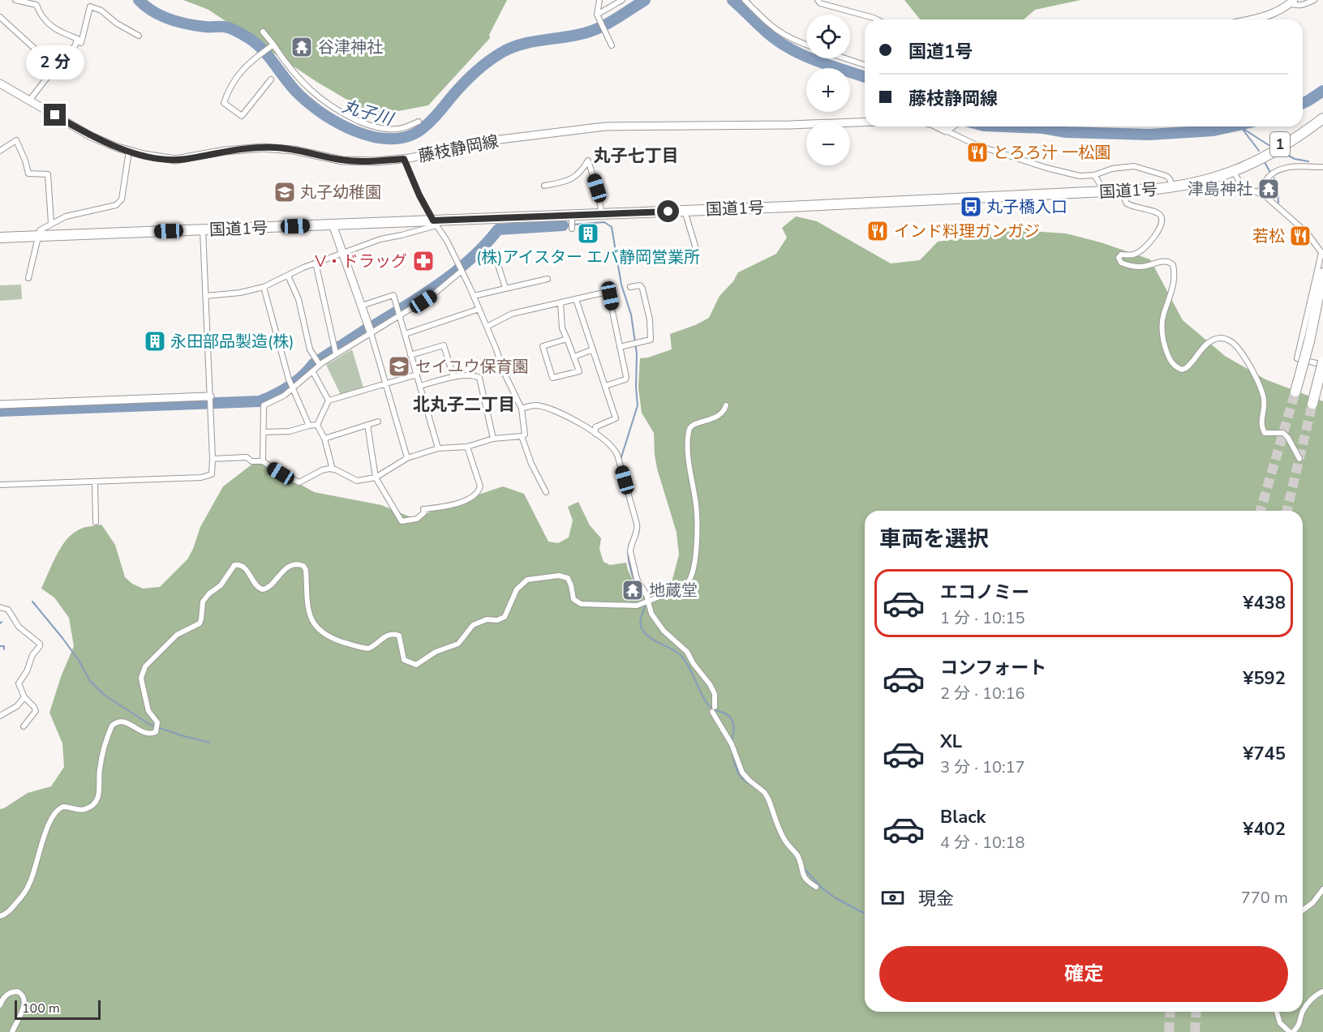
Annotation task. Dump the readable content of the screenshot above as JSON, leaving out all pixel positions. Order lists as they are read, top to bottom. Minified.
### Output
{"streets":{"highway":["1","国道1号"],"main road":["藤枝静岡線"]},"districts":["丸子七丁目","北丸子二丁目"],"water":["丸子川"],"places":{"temple":["谷津神社","津島神社","地蔵堂"],"restaurant":["とろろ汁 一松園","インド料理ガンガジ","若松"],"school or university":["丸子幼稚園","セイユウ保育園"],"bus stop":["丸子橋入口"],"building":["(株)アイスター エバ静岡営業所","永田部品製造(株)"],"pharmacy":["V・ドラッグ"]},"scale_bar":"100 m","page":{"map_buttons":["+","−"],"banner":["国道1号","藤枝静岡線"],"bubble":"2 分","heading":"車両を選択","list":[{"name":"エコノミー","note":"1 分 · 10:15","value":"¥438"},{"name":"コンフォート","note":"2 分 · 10:16","value":"¥592"},{"name":"XL","note":"3 分 · 10:17","value":"¥745"},{"name":"Black","note":"4 分 · 10:18","value":"¥402"}],"pay":["現金","770 m"],"buttons":"確定","scale":"100 m"}}
